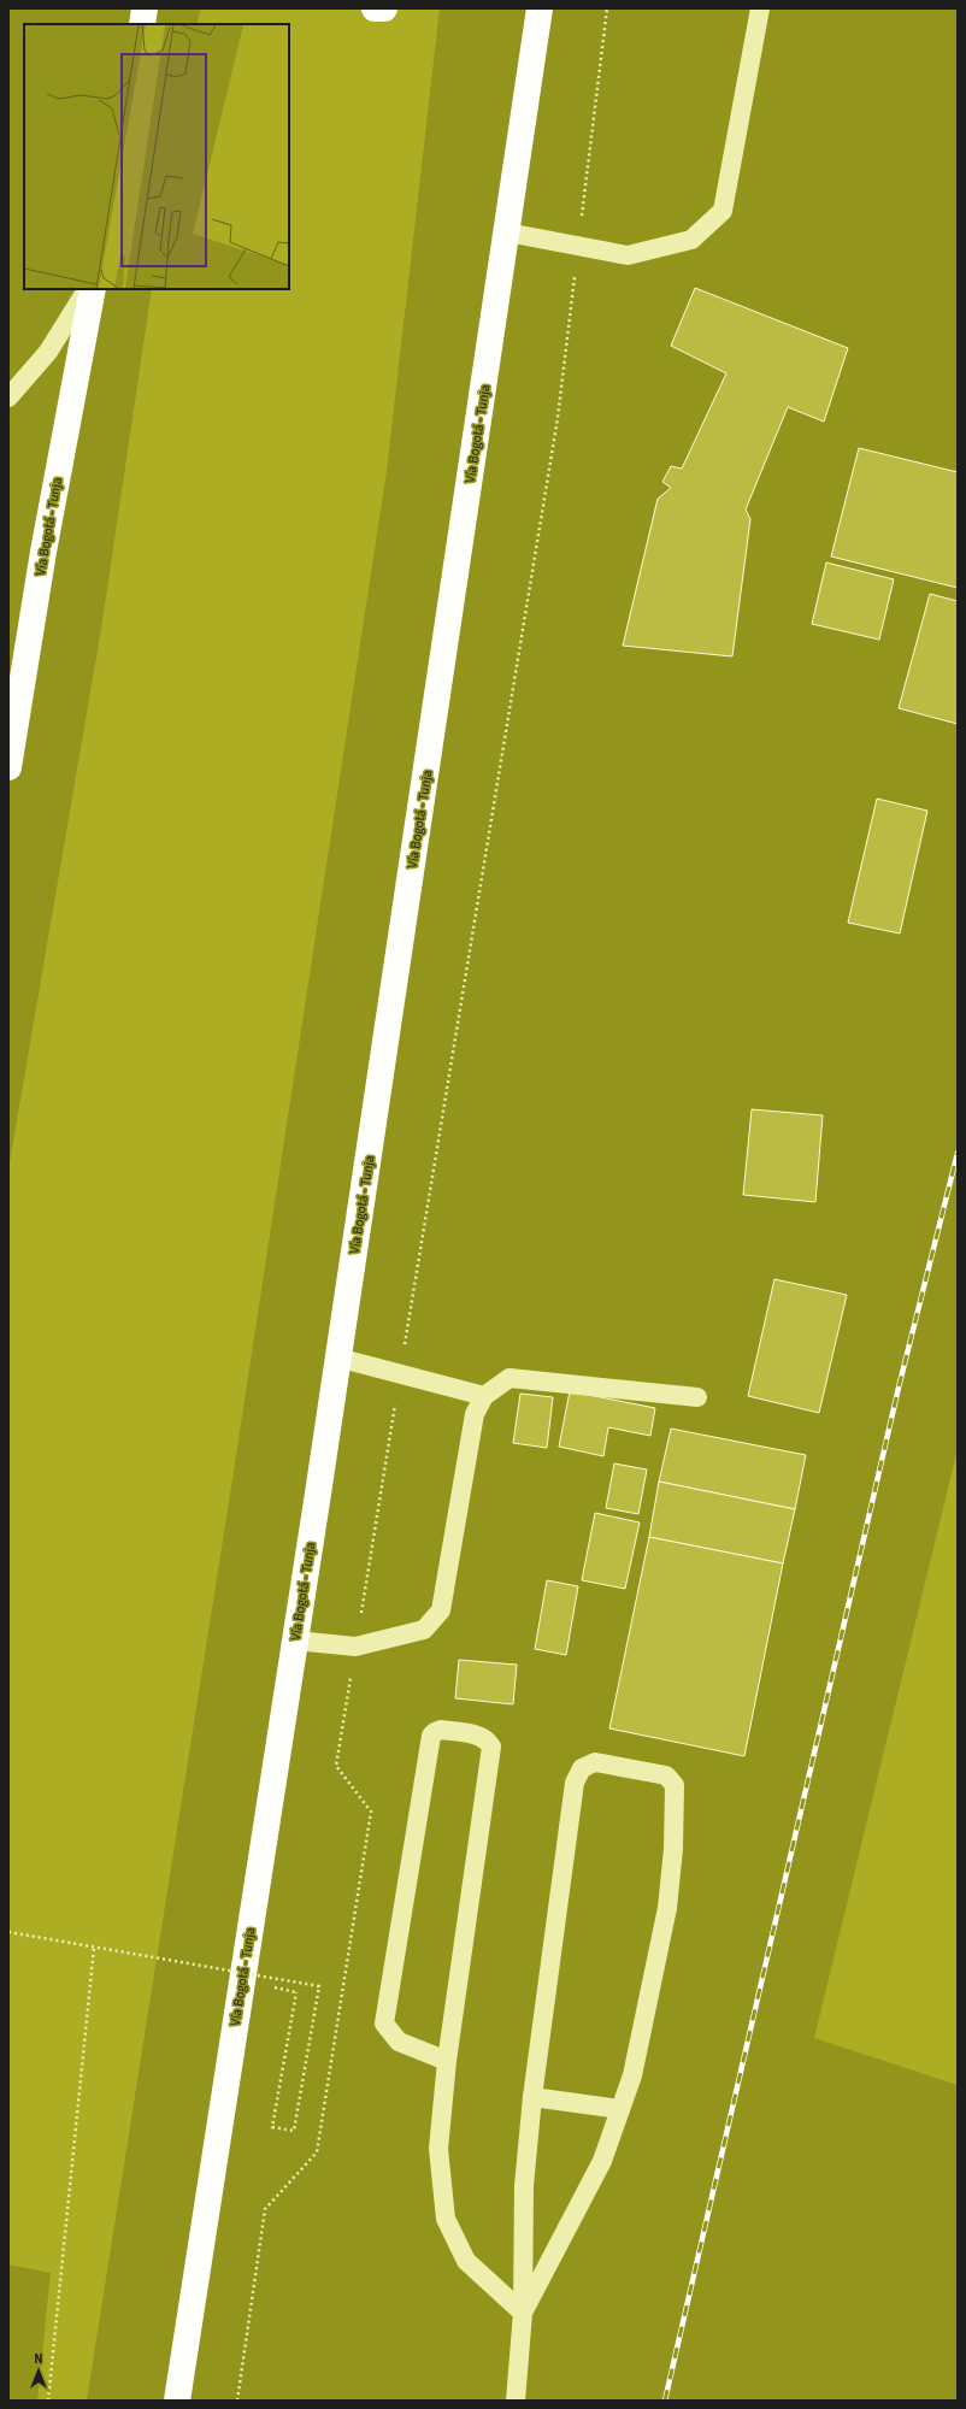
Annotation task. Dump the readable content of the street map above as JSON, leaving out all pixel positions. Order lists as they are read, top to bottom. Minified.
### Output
{"streets":{"highway":["Vía Bogotá - Tunja"]},"north":"top"}
